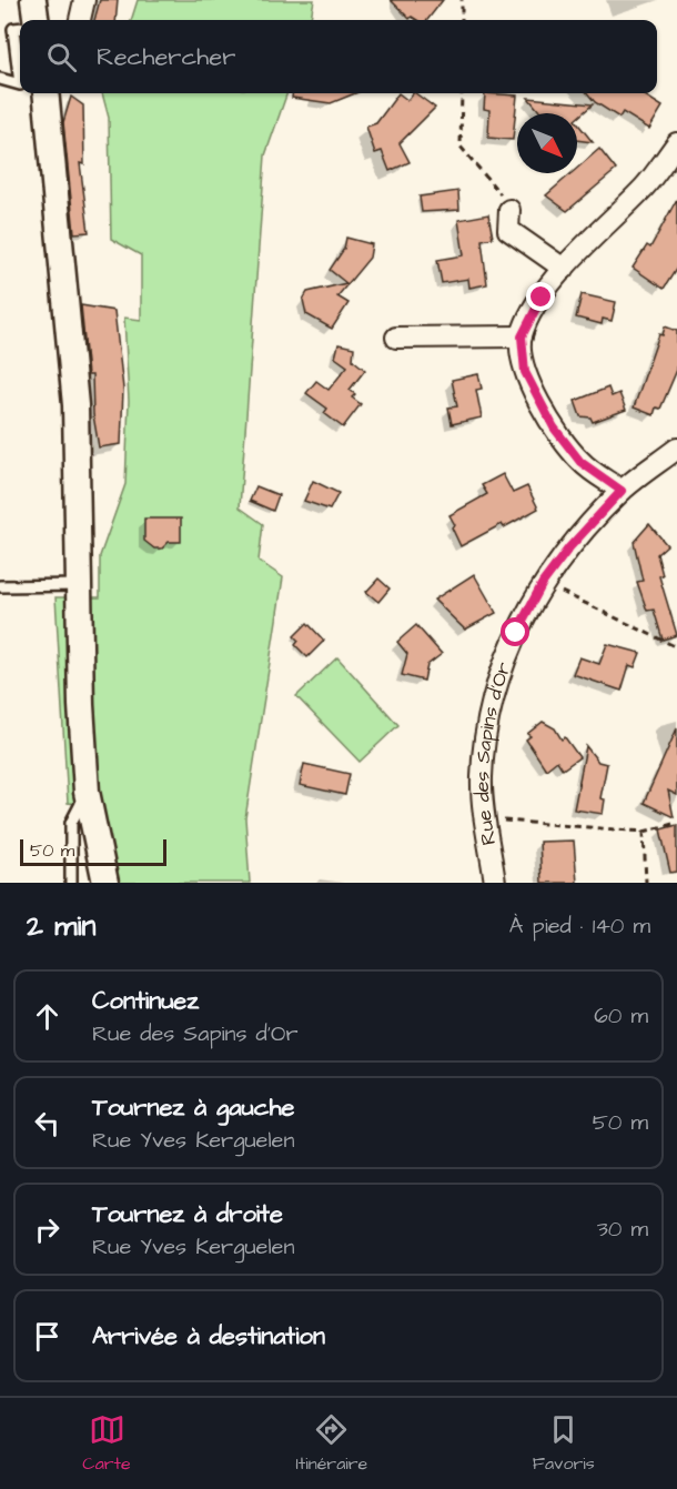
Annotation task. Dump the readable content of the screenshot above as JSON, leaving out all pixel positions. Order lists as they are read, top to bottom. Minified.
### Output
{"streets":{"street":["Rue des Sapins d'Or"]},"scale_bar":"50 m","north":"bottom right","page":{"search":"Rechercher","scale":"50 m","heading":["2 min","À pied · 140 m"],"list":[["Continuez","Rue des Sapins d'Or","60 m"],["Tournez à gauche","Rue Yves Kerguelen","50 m"],["Tournez à droite","Rue Yves Kerguelen","30 m"],"Arrivée à destination"],"nav":["Carte","Itinéraire","Favoris"]}}
